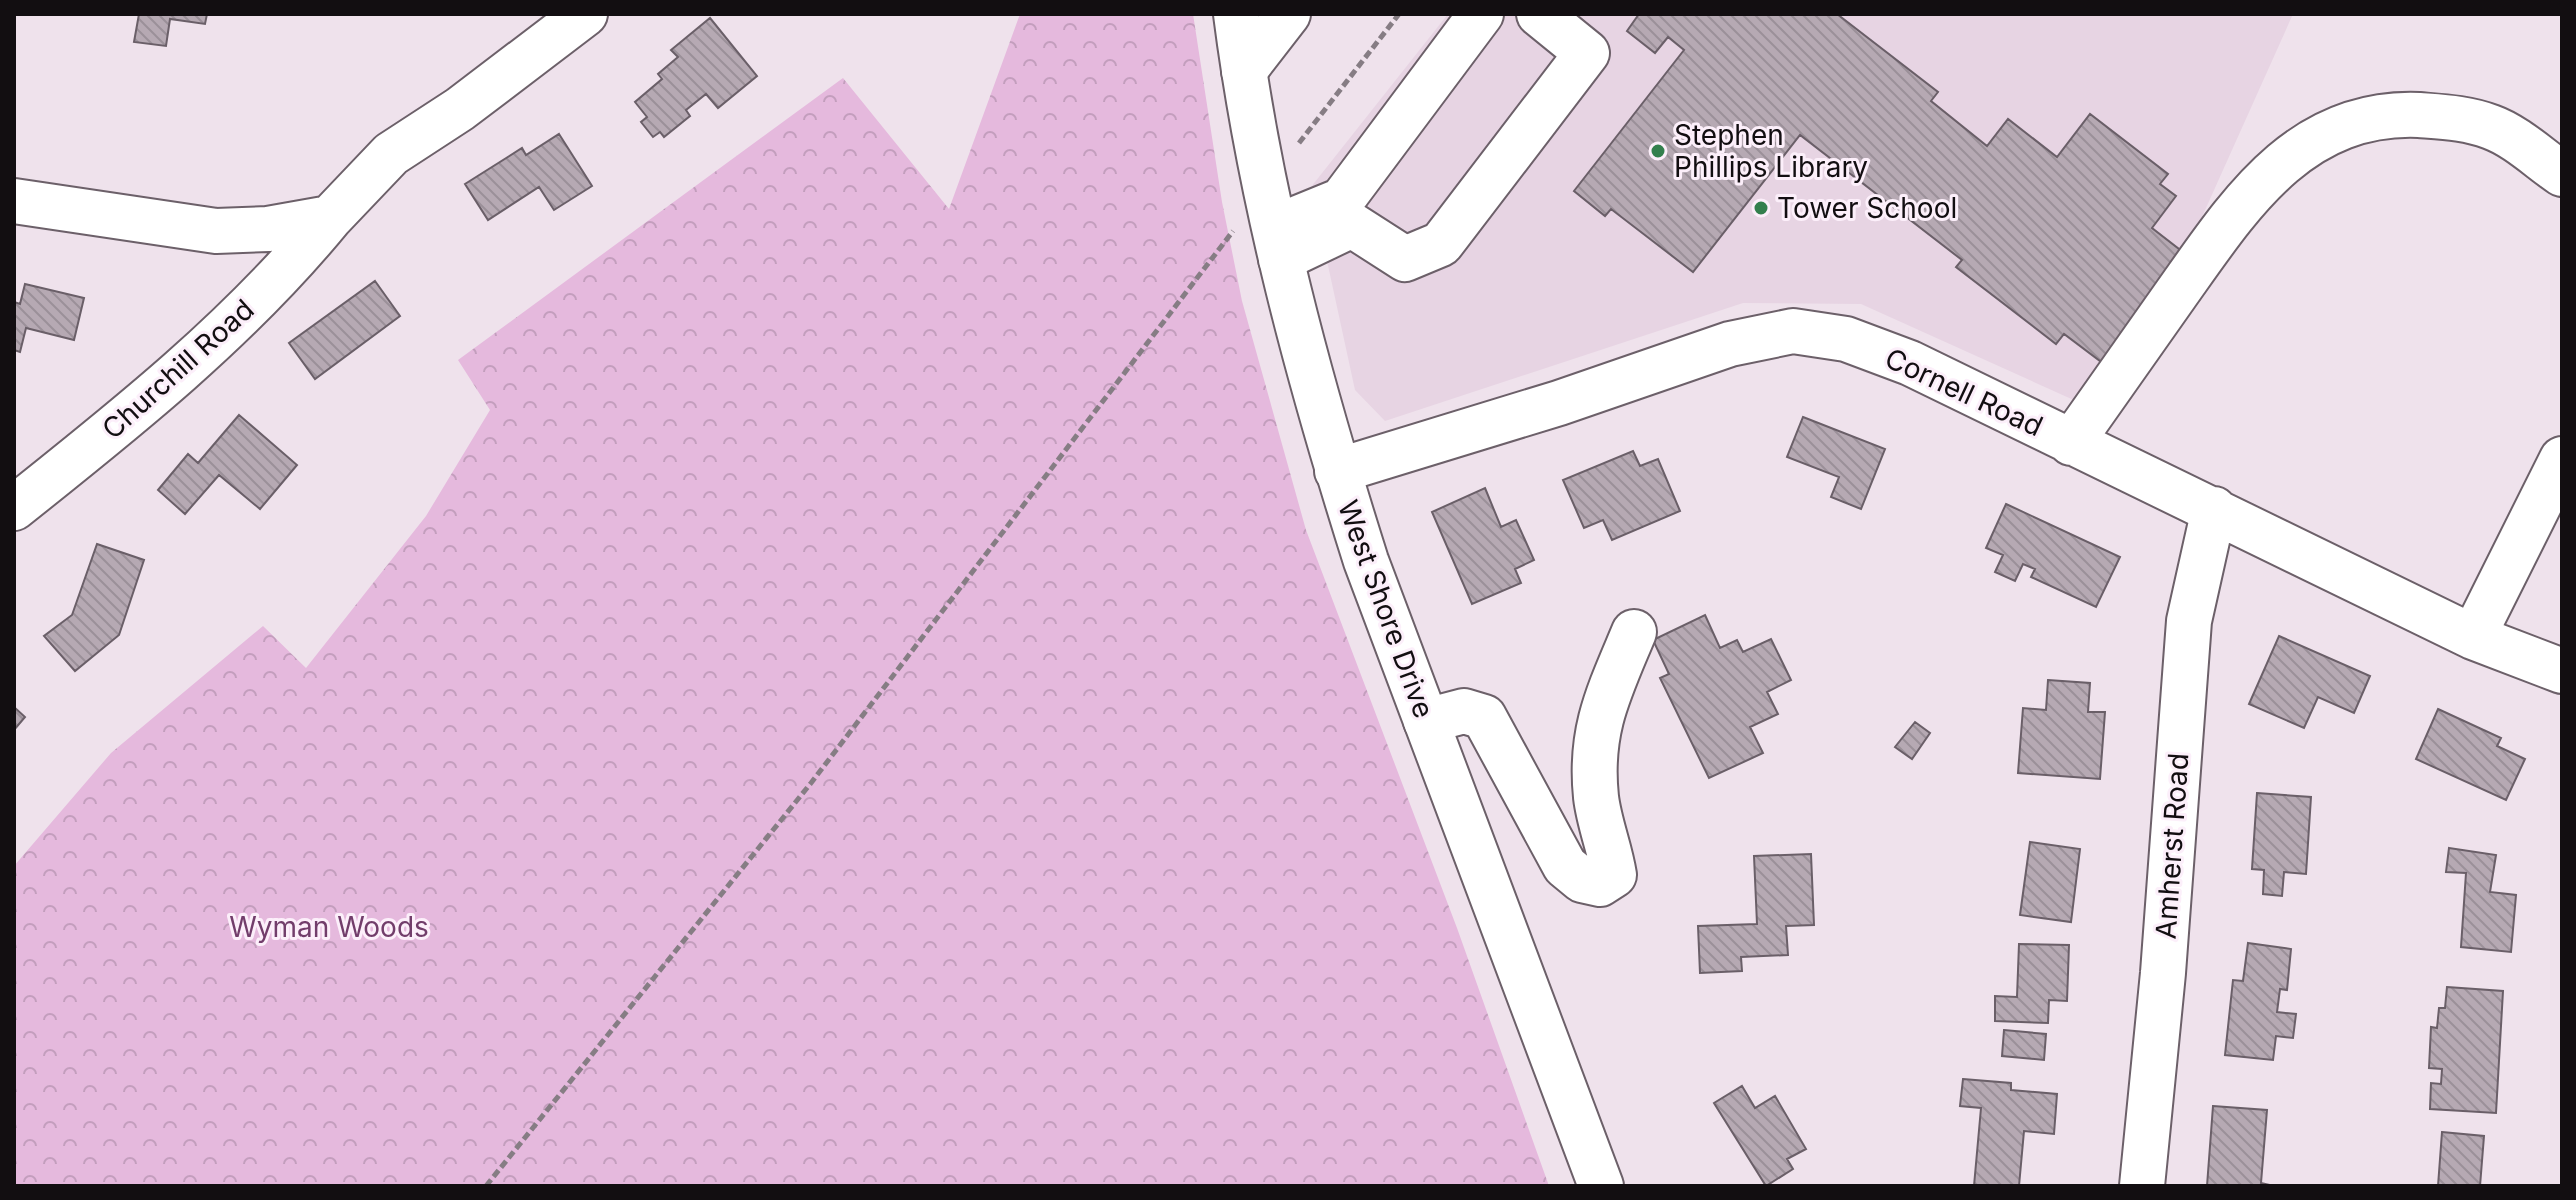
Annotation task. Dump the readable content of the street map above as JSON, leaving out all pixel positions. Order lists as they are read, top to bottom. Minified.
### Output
{"streets":{"street":["Churchill Road","Cornell Road","West Shore Drive","Amherst Road"]},"crossings":[["Cornell Road","West Shore Drive"],["Cornell Road","Amherst Road"]],"parks":["Wyman Woods"],"places":["Stephen Phillips Library","Tower School"]}
